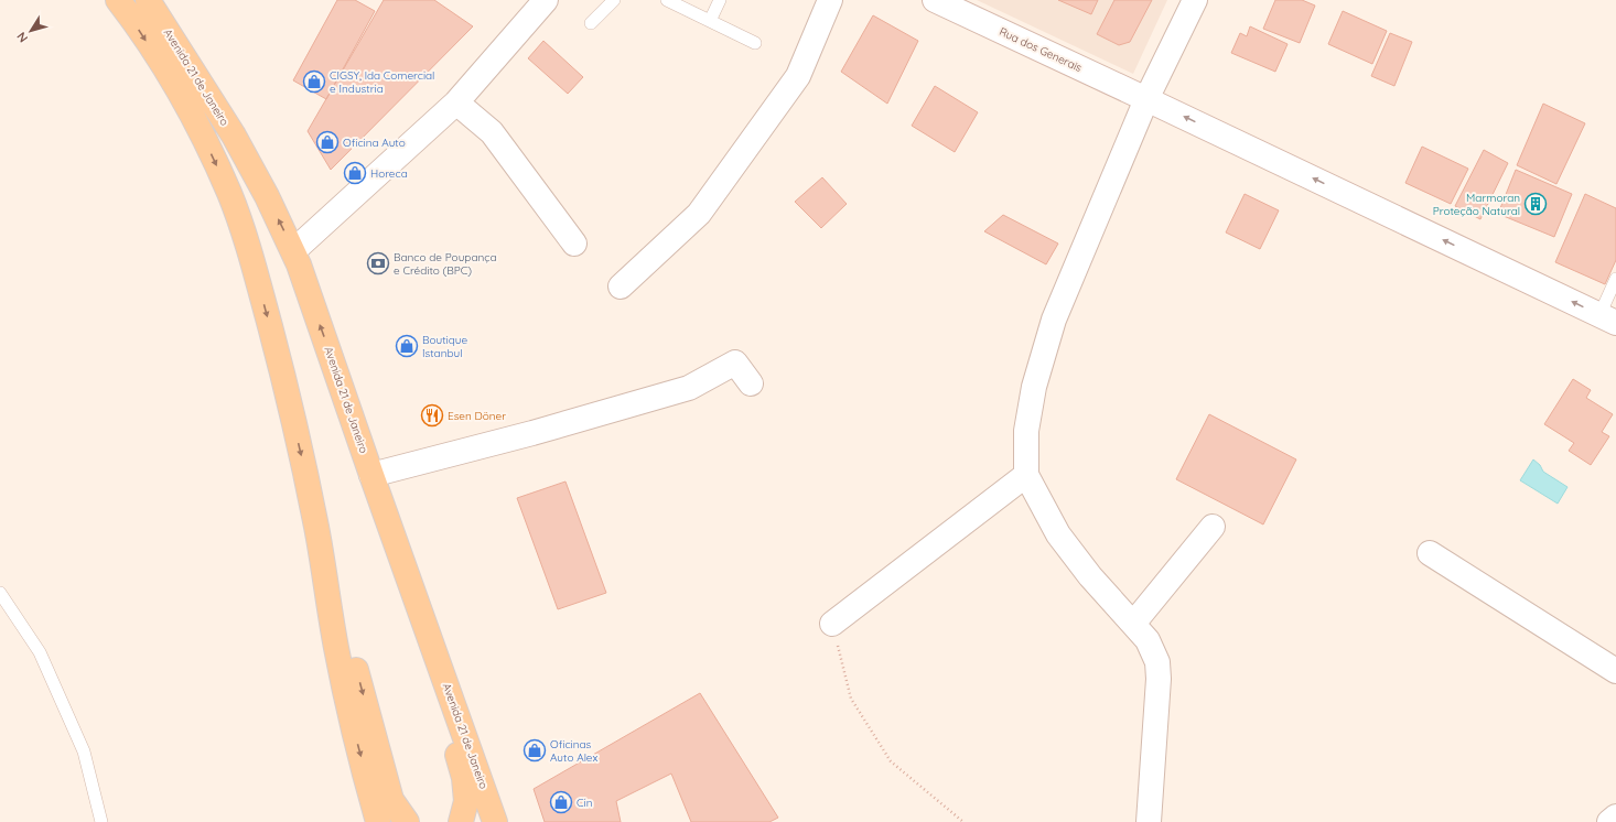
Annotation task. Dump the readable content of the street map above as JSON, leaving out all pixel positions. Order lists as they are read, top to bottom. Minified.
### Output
{"streets":{"main road":["Avenida 21 de Janeiro"],"street":["Rua dos Generais"]},"one_way":["Rua dos Generais"],"places":{"shop":["CIGSY, lda Comercial e Industria","Oficina Auto","Horeca","Boutique Istanbul","Oficinas Auto Alex","Cin"],"building":["Marmoran Proteção Natural"],"bank":["Banco de Poupança e Crédito (BPC)"],"restaurant":["Esen Döner"]},"north":"bottom left"}
